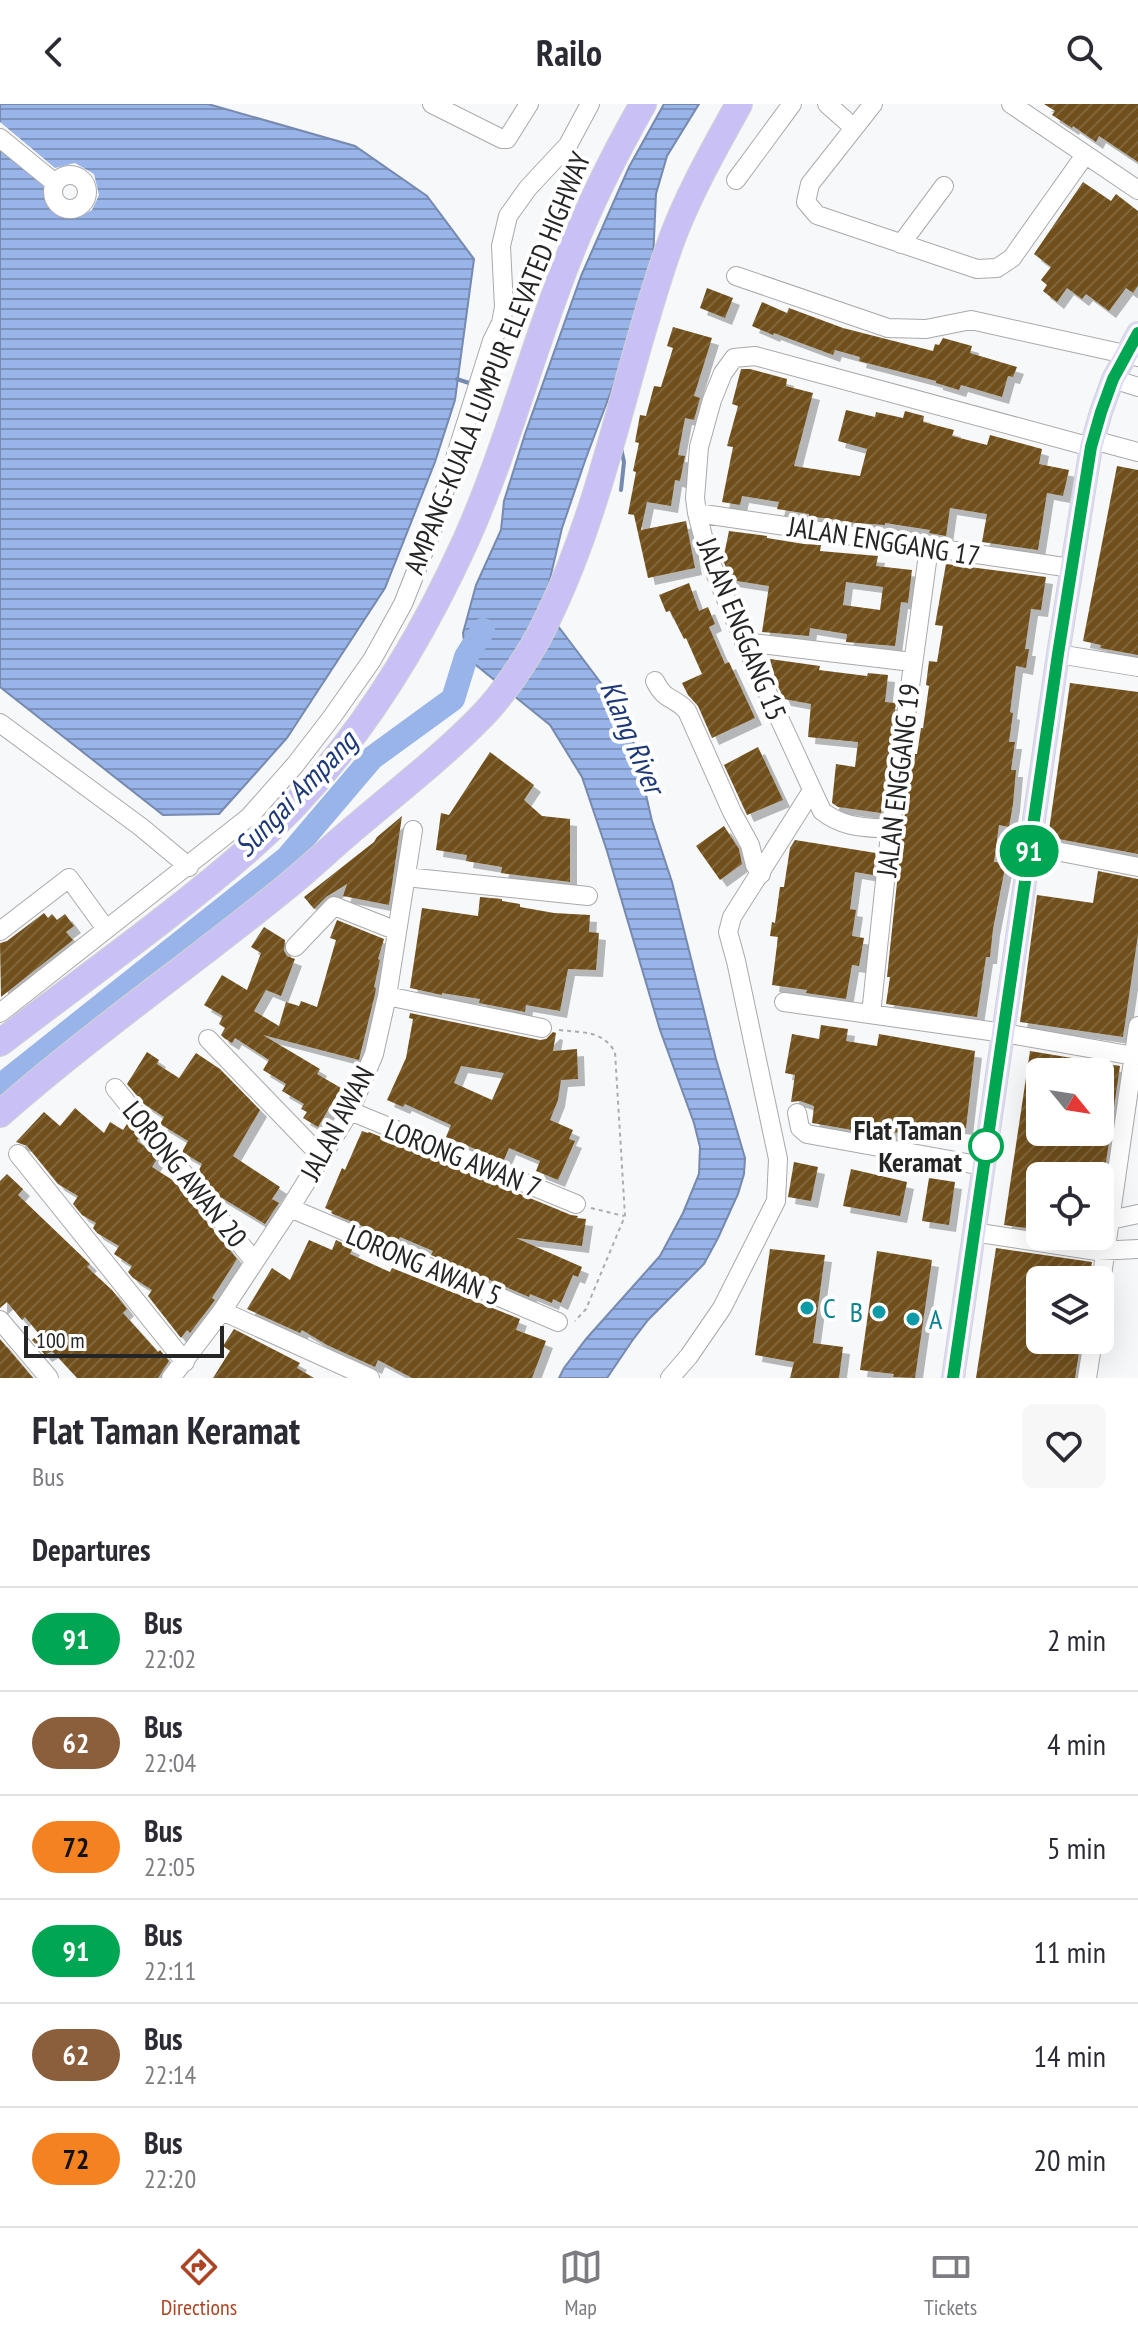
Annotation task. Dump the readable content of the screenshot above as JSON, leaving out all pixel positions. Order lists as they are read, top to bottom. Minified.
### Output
{"streets":{"highway":["AMPANG-KUALA LUMPUR ELEVATED HIGHWAY"],"street":["JALAN ENGGANG 17","JALAN ENGGANG 15","JALAN ENGGANG 19","JALAN AWAN","LORONG AWAN 7","LORONG AWAN 20","LORONG AWAN 5"]},"crossings":[["JALAN ENGGANG 17","JALAN ENGGANG 15"],["JALAN ENGGANG 17","JALAN ENGGANG 19"],["JALAN ENGGANG 15","JALAN ENGGANG 19"],["JALAN AWAN","LORONG AWAN 7"],["JALAN AWAN","LORONG AWAN 20"],["JALAN AWAN","LORONG AWAN 5"]],"water":["Klang River","Sungai Ampang"],"places":["Flat Taman Keramat","C","B","A"],"lines":["bus line 91"],"scale_bar":"100 m","north":"bottom right","page":{"header":"Railo","on_map":"91","scale":"100 m","heading":[["Flat Taman Keramat","Bus"],"Departures"],"list":[{"mark":"91","name":"Bus","note":"22:02","value":"2 min"},{"mark":"62","name":"Bus","note":"22:04","value":"4 min"},{"mark":"72","name":"Bus","note":"22:05","value":"5 min"},{"mark":"91","name":"Bus","note":"22:11","value":"11 min"},{"mark":"62","name":"Bus","note":"22:14","value":"14 min"},{"mark":"72","name":"Bus","note":"22:20","value":"20 min"}],"tabs":["Directions","Map","Tickets"]}}
